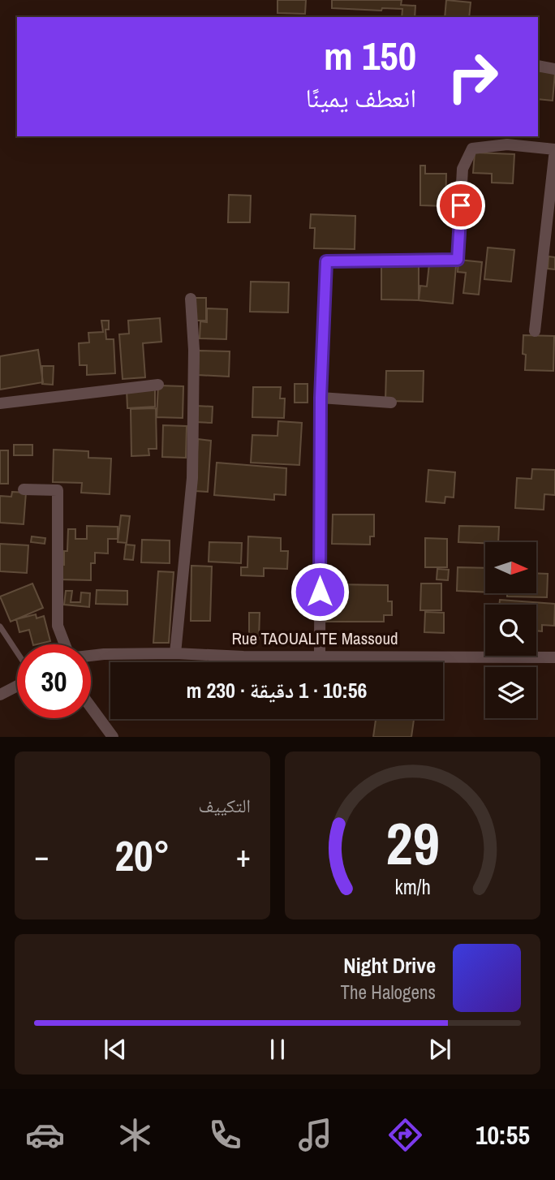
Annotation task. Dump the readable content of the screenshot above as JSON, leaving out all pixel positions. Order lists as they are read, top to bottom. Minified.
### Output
{"streets":{"street":["Rue TAOUALITE Massoud"]},"north":"right","page":{"turn":["150 m","انعطف يمينًا"],"limit":"30","trip":"10:56 · 1 دقيقة · 230 m","tile":"التكييف","heat":["−","20°","+"],"song":["Night Drive","The Halogens"],"tabs":"10:55","gauge":["29","km/h"]}}
